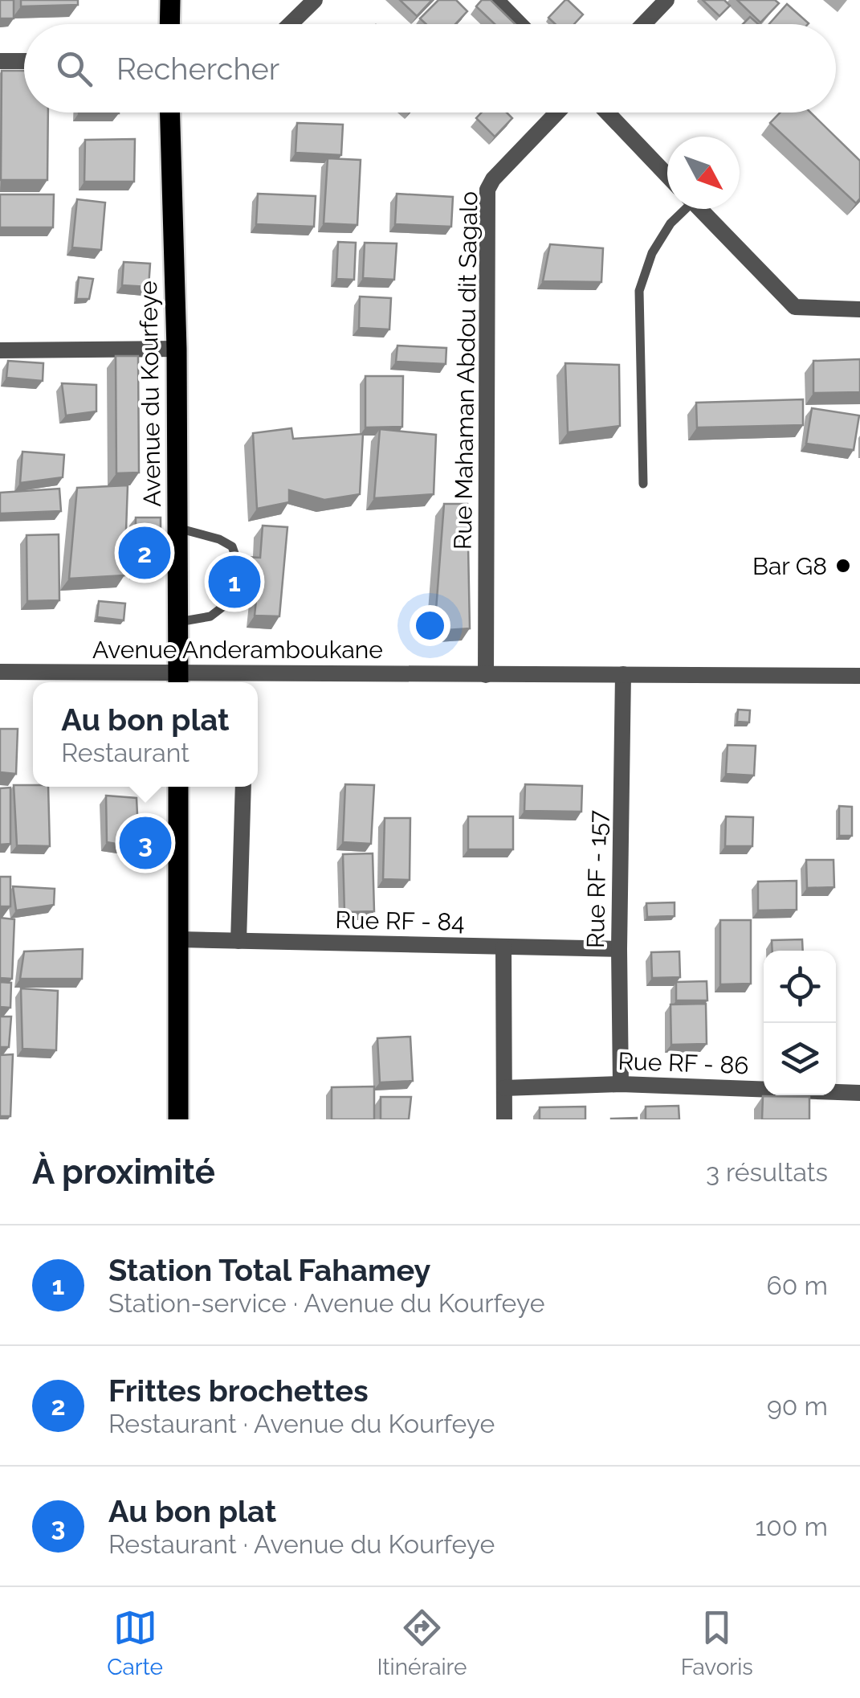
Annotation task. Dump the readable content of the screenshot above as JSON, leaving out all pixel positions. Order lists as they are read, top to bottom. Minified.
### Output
{"streets":{"main road":["Avenue du Kourfeye"],"street":["Rue Mahaman Abdou dit Sagalo","Avenue Anderamboukane","Rue RF - 157","Rue RF - 84","Rue RF - 86"]},"crossings":[["Rue Mahaman Abdou dit Sagalo","Avenue Anderamboukane"],["Avenue du Kourfeye","Avenue Anderamboukane"],["Avenue Anderamboukane","Rue RF - 157"],["Rue RF - 157","Rue RF - 84"],["Rue RF - 157","Rue RF - 86"]],"places":["Bar G8"],"north":"bottom right","page":{"search":"Rechercher","pins":["2","1","3"],"popup":["Au bon plat","Restaurant"],"heading":["À proximité","3 résultats"],"list":[{"mark":"1","name":"Station Total Fahamey","note":"Station-service · Avenue du Kourfeye","value":"60 m"},{"mark":"2","name":"Frittes brochettes","note":"Restaurant · Avenue du Kourfeye","value":"90 m"},{"mark":"3","name":"Au bon plat","note":"Restaurant · Avenue du Kourfeye","value":"100 m"}],"nav":["Carte","Itinéraire","Favoris"]}}
